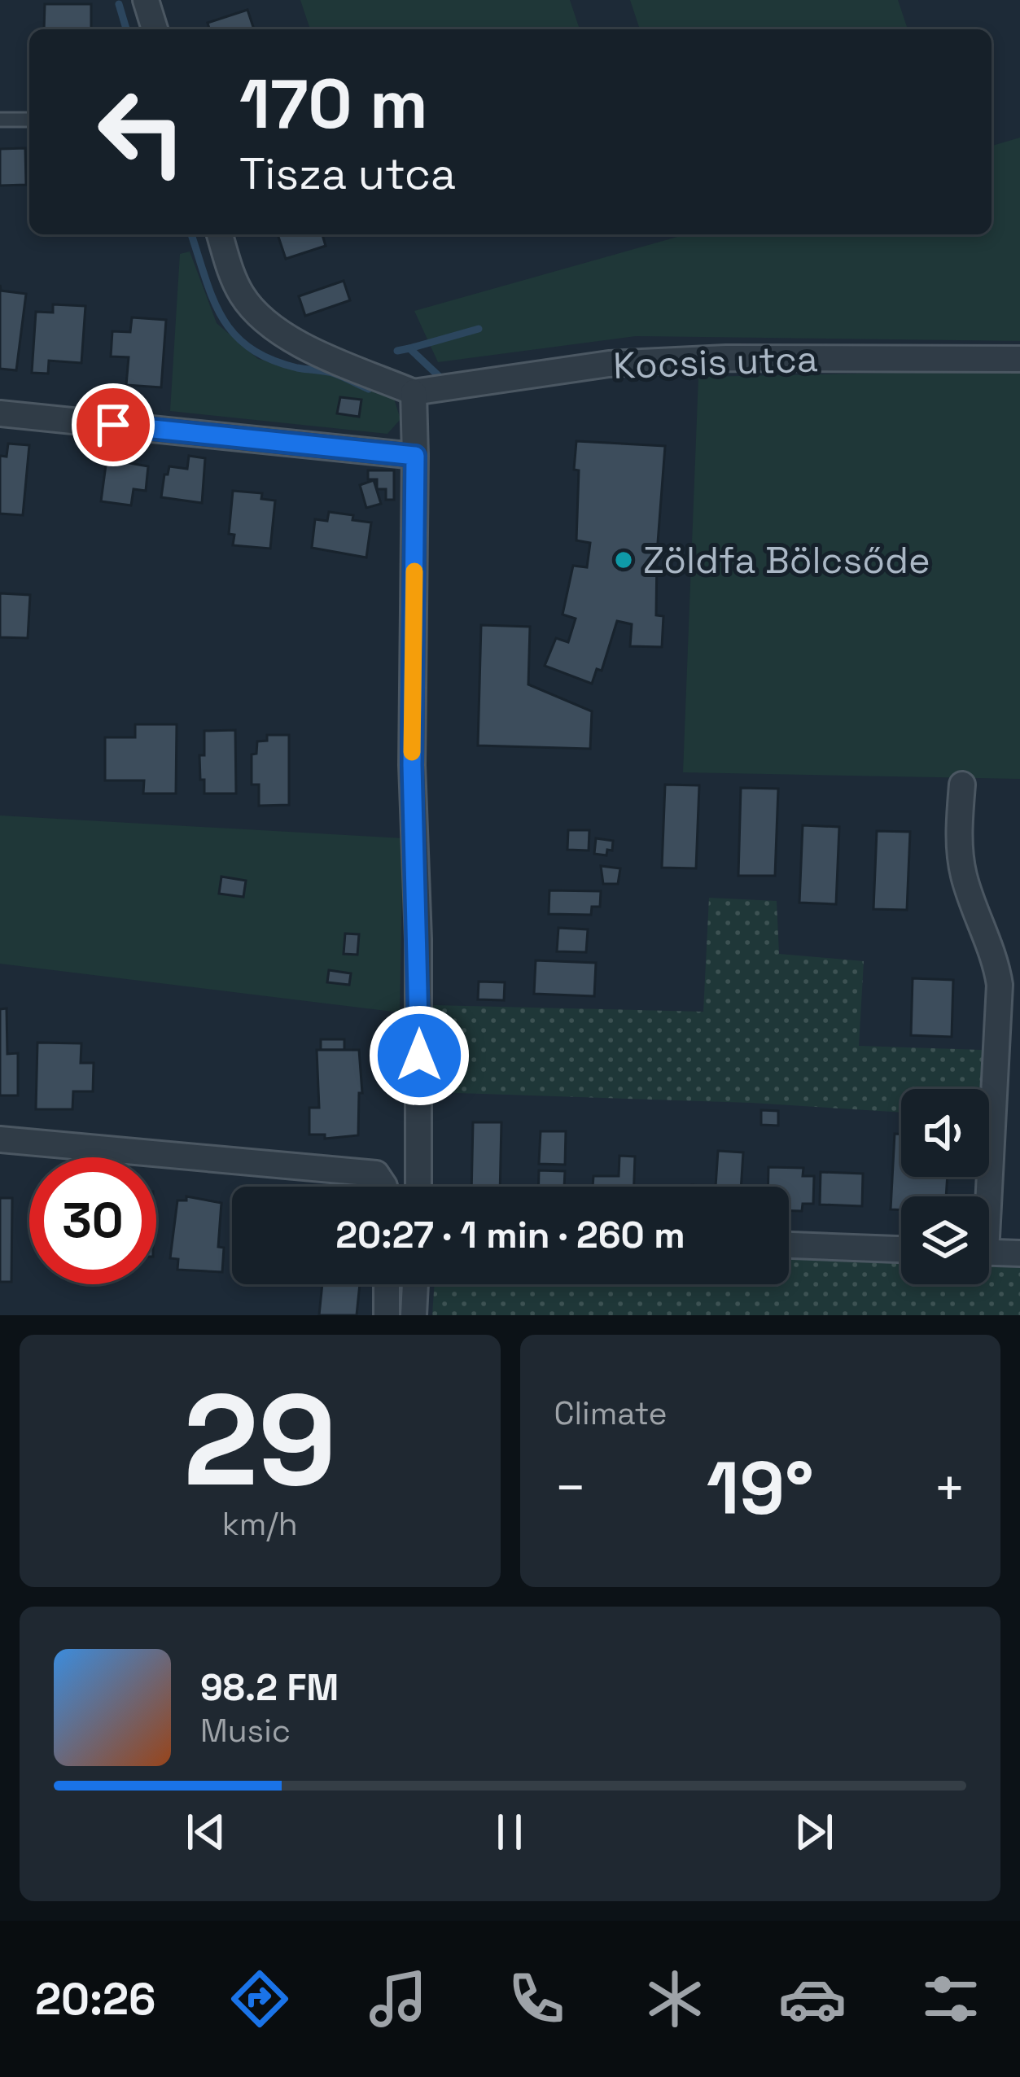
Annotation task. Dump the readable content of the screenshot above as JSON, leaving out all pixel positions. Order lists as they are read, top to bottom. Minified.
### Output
{"streets":{"street":["Kocsis utca"]},"places":["Zöldfa Bölcsőde"],"page":{"turn":["170 m","Tisza utca"],"limit":"30","trip":"20:27 · 1 min · 260 m","tile":[["29","km/h"],"Climate"],"heat":["−","19°","+"],"song":["98.2 FM","Music"],"tabs":"20:26"}}
